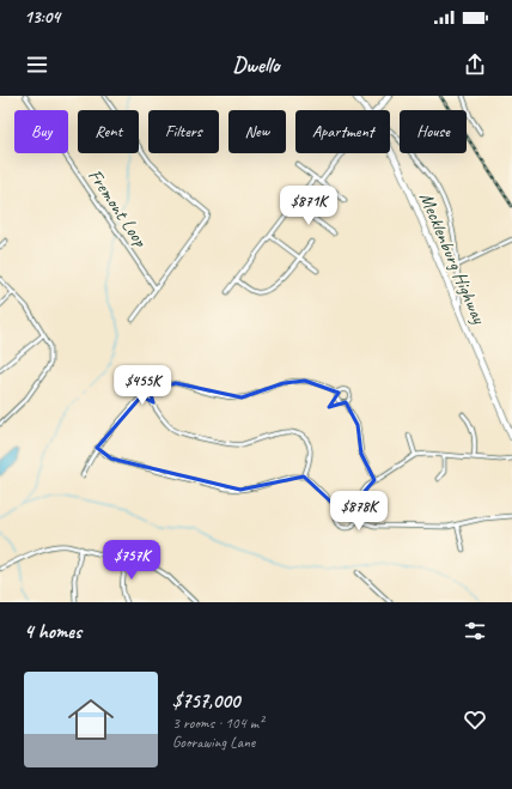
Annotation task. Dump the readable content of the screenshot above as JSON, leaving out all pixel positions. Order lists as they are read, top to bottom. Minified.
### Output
{"streets":{"main road":["Mecklenburg Highway"],"street":["Fremont Loop"]},"page":{"status":"13:04","header":"Dwello","chip":["Buy","Rent","Filters","New","Apartment","House"],"price":["$871K","$455K","$878K","$757K"],"heading":"4 homes","list":[{"name":"$757,000","note":"3 rooms · 104 m² · Goorawing Lane"}]}}
